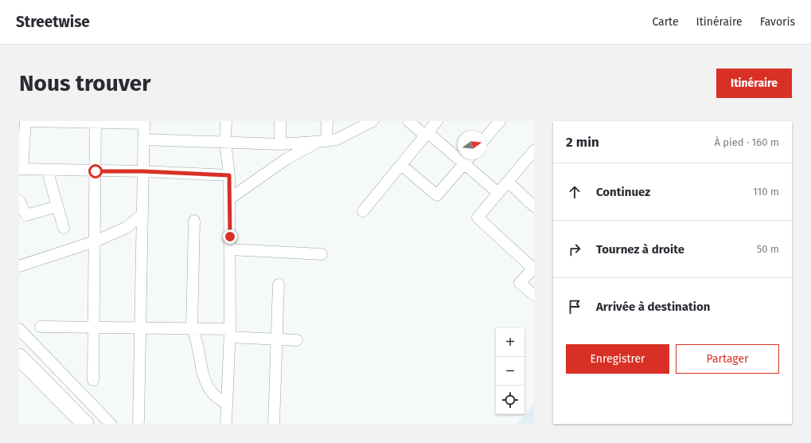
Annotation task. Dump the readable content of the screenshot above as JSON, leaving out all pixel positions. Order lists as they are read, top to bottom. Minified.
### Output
{"north":"right","page":{"header":"Streetwise","nav":["Carte","Itinéraire","Favoris"],"buttons":["Itinéraire",["Enregistrer","Partager"]],"title":"Nous trouver","heading":["2 min","À pied · 160 m"],"list":[["Continuez","110 m"],["Tournez à droite","50 m"],"Arrivée à destination"],"map_buttons":["+","−"]}}
